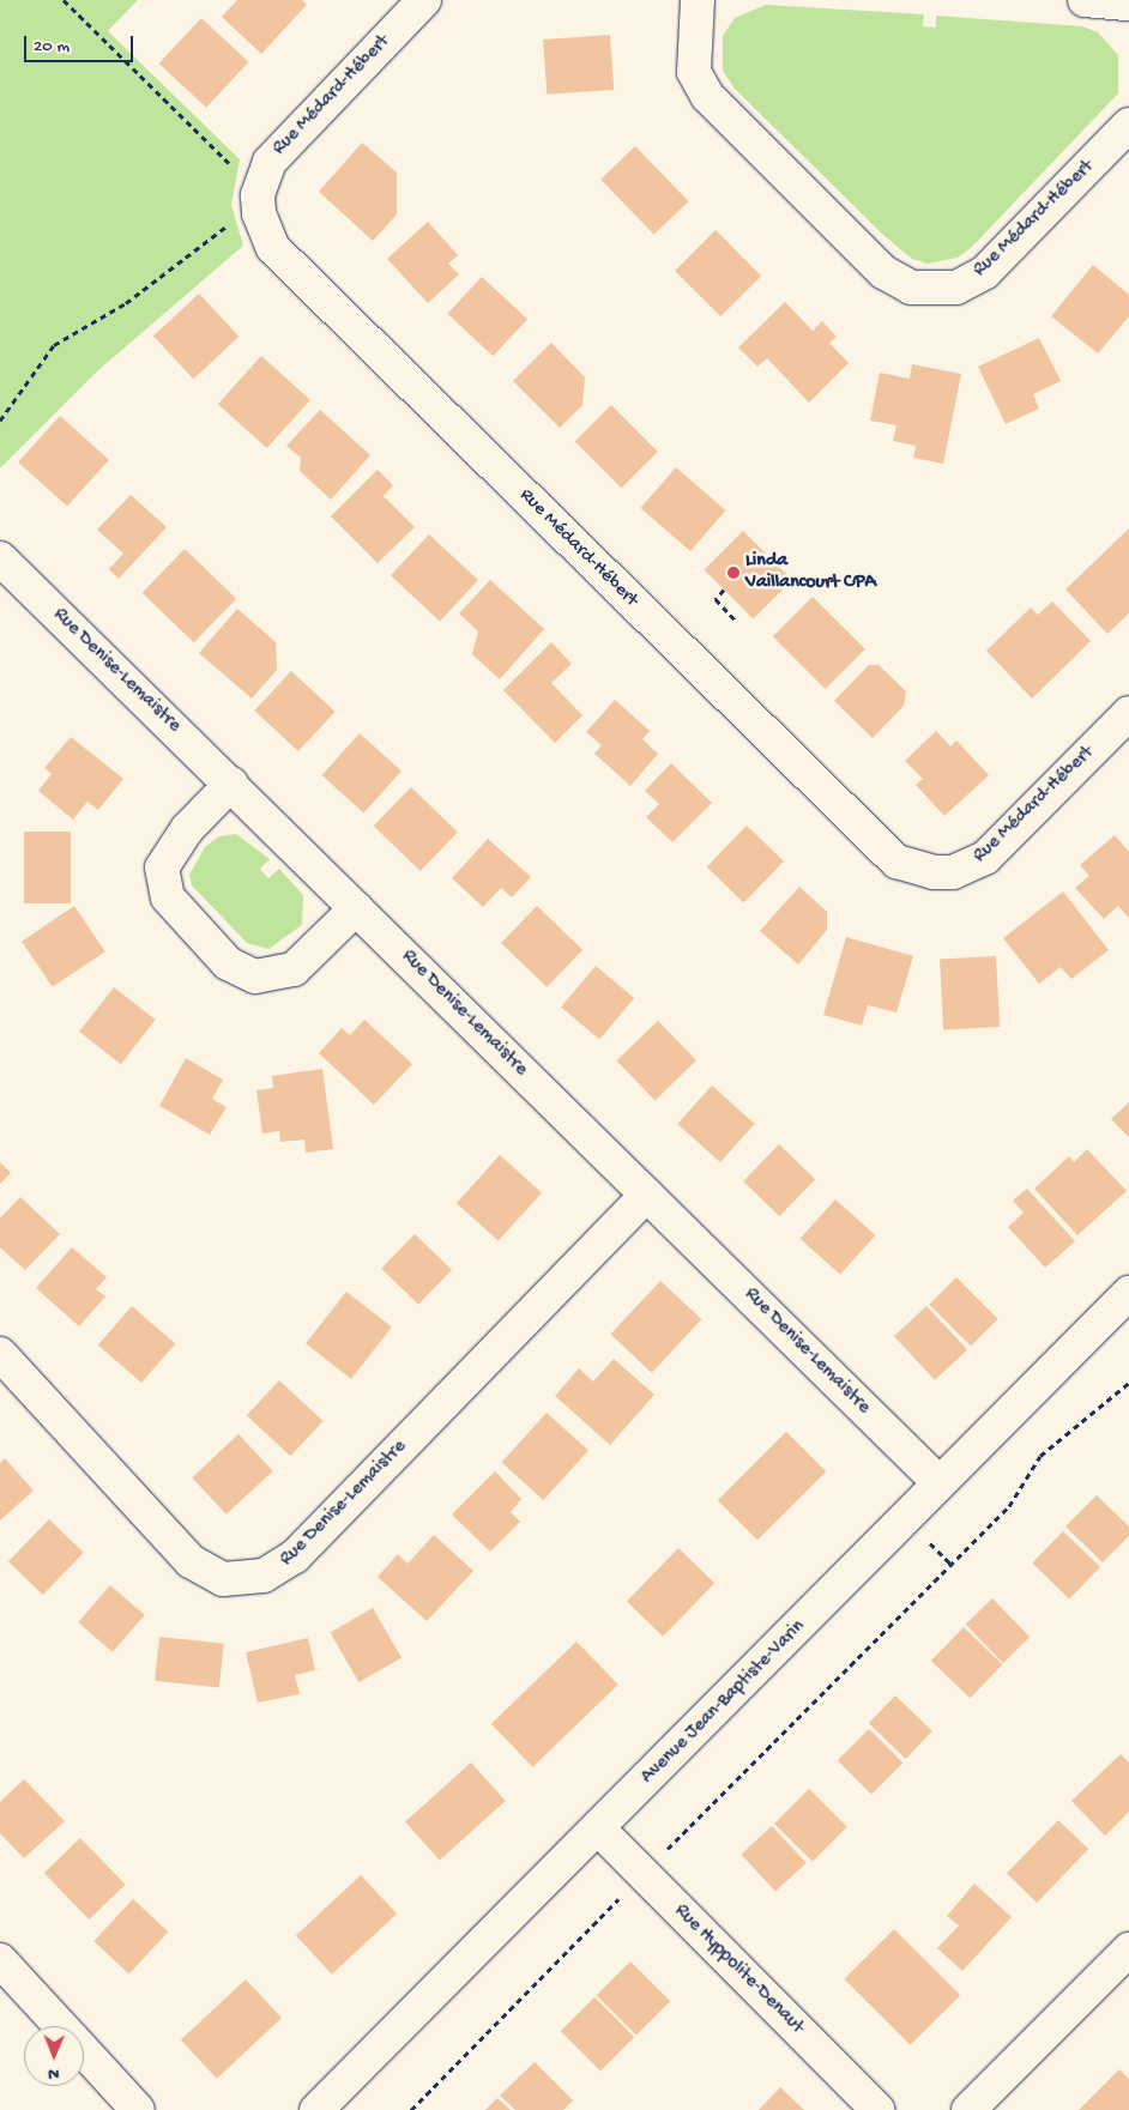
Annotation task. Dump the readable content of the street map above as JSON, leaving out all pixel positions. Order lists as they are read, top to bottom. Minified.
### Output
{"streets":{"street":["Rue Médard-Hébert","Rue Denise-Lemaistre","Avenue Jean-Baptiste-Varin","Rue Hyppolite-Denaut"]},"crossings":[["Rue Denise-Lemaistre","Avenue Jean-Baptiste-Varin"],["Avenue Jean-Baptiste-Varin","Rue Hyppolite-Denaut"]],"places":["Linda Vaillancourt CPA"],"scale_bar":"20 m","north":"bottom"}
